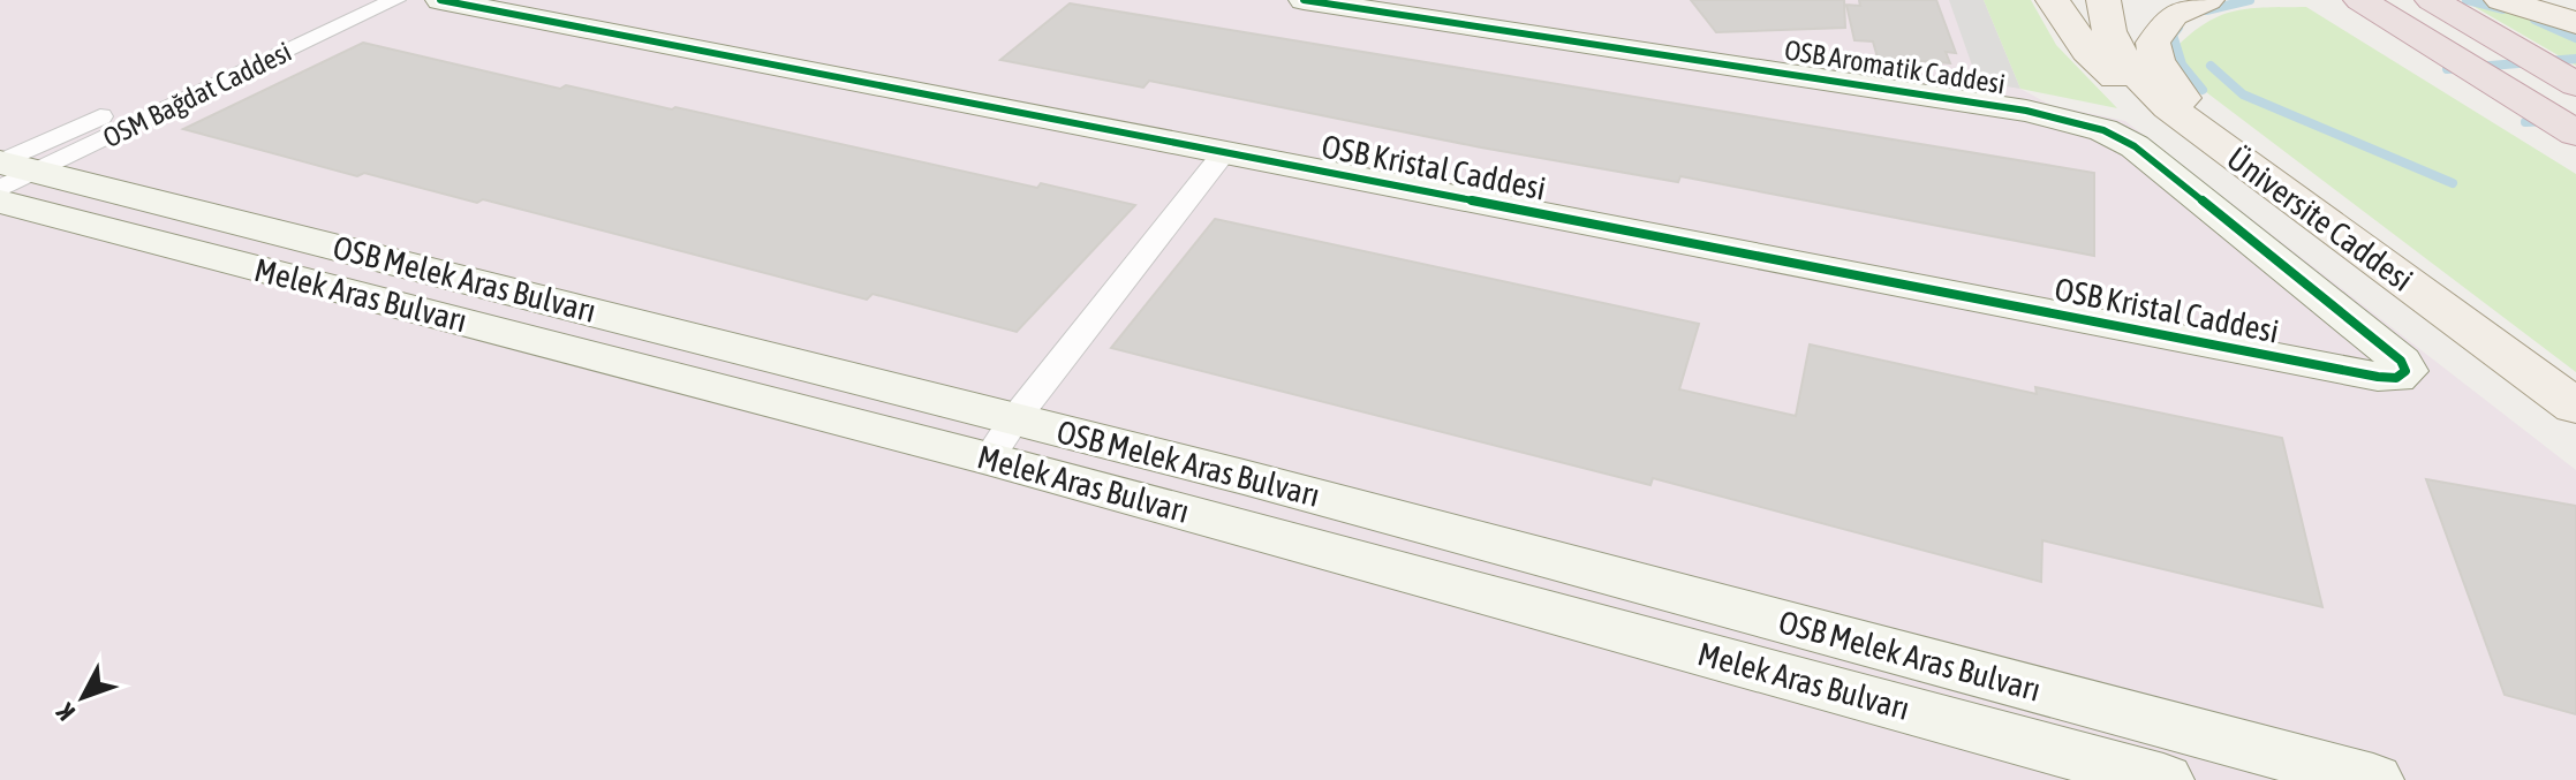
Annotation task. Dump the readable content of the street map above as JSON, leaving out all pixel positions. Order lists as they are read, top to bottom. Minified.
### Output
{"streets":{"main road":["Üniversite Caddesi"],"street":["OSB Aromatik Caddesi","OSM Bağdat Caddesi","OSB Kristal Caddesi","OSB Melek Aras Bulvarı","Melek Aras Bulvarı"]},"crossings":[["OSB Aromatik Caddesi","OSB Kristal Caddesi"],["OSM Bağdat Caddesi","OSB Melek Aras Bulvarı"],["OSB Melek Aras Bulvarı","Melek Aras Bulvarı"]],"north":"bottom left"}
